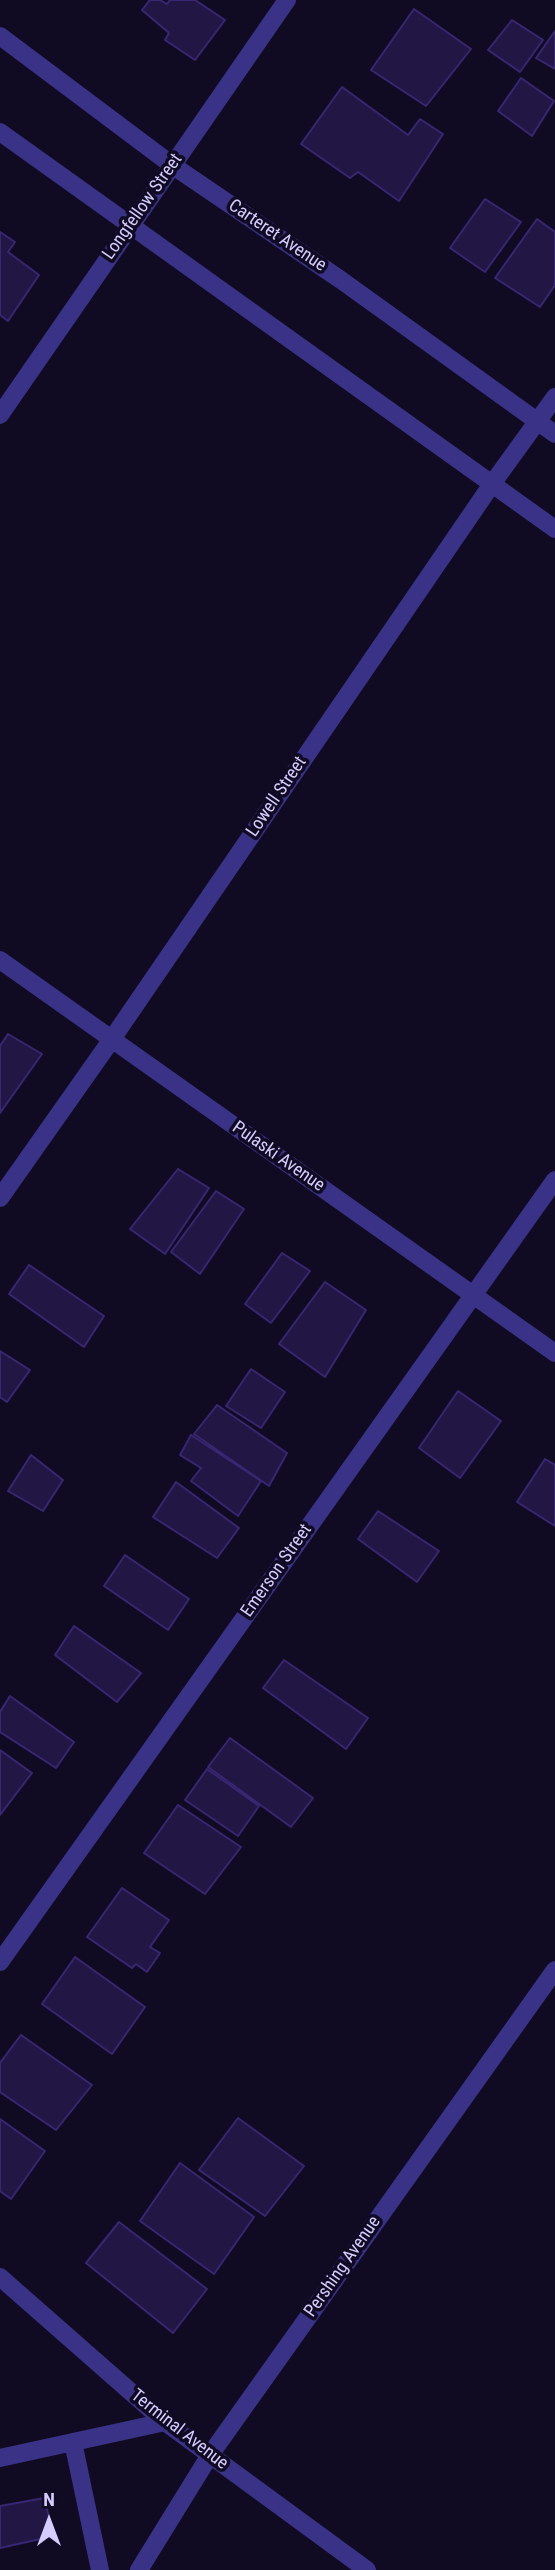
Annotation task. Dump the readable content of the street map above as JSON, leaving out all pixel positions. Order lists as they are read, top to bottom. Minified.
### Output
{"streets":{"street":["Longfellow Street","Carteret Avenue","Lowell Street","Pulaski Avenue","Emerson Street","Pershing Avenue","Terminal Avenue"]},"crossings":[["Longfellow Street","Carteret Avenue"],["Carteret Avenue","Lowell Street"],["Lowell Street","Pulaski Avenue"],["Pulaski Avenue","Emerson Street"],["Pershing Avenue","Terminal Avenue"]],"north":"top"}
